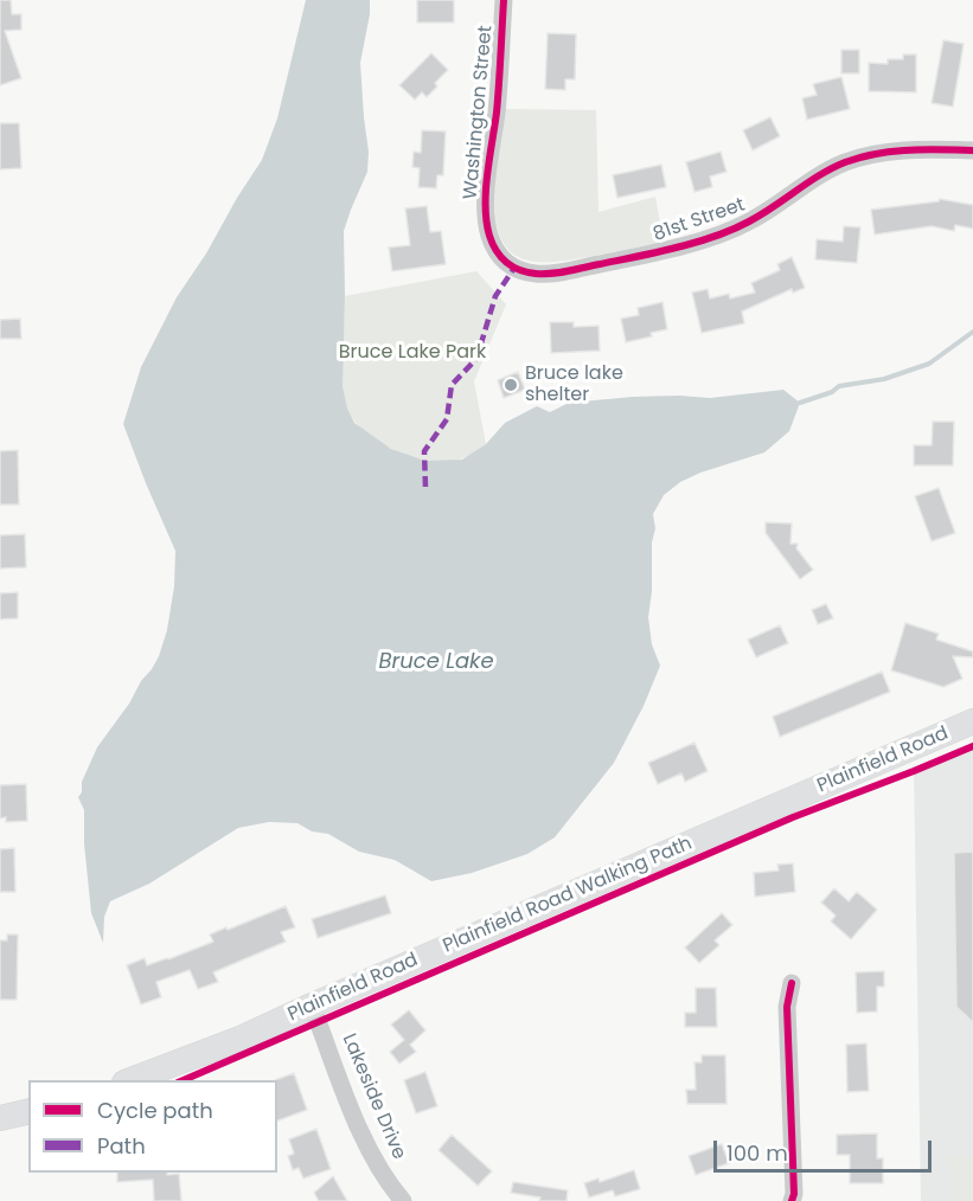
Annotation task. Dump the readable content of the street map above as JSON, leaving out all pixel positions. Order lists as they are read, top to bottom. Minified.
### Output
{"streets":{"main road":["Plainfield Road"],"street":["Washington Street","81st Street","Lakeside Drive"],"cycle path":["Plainfield Road Walking Path"]},"crossings":[["Washington Street","81st Street"],["Plainfield Road","Lakeside Drive"]],"water":["Bruce Lake"],"parks":["Bruce Lake Park"],"places":["Bruce lake shelter"],"legend":["Cycle path","Path"],"scale_bar":"100 m"}
